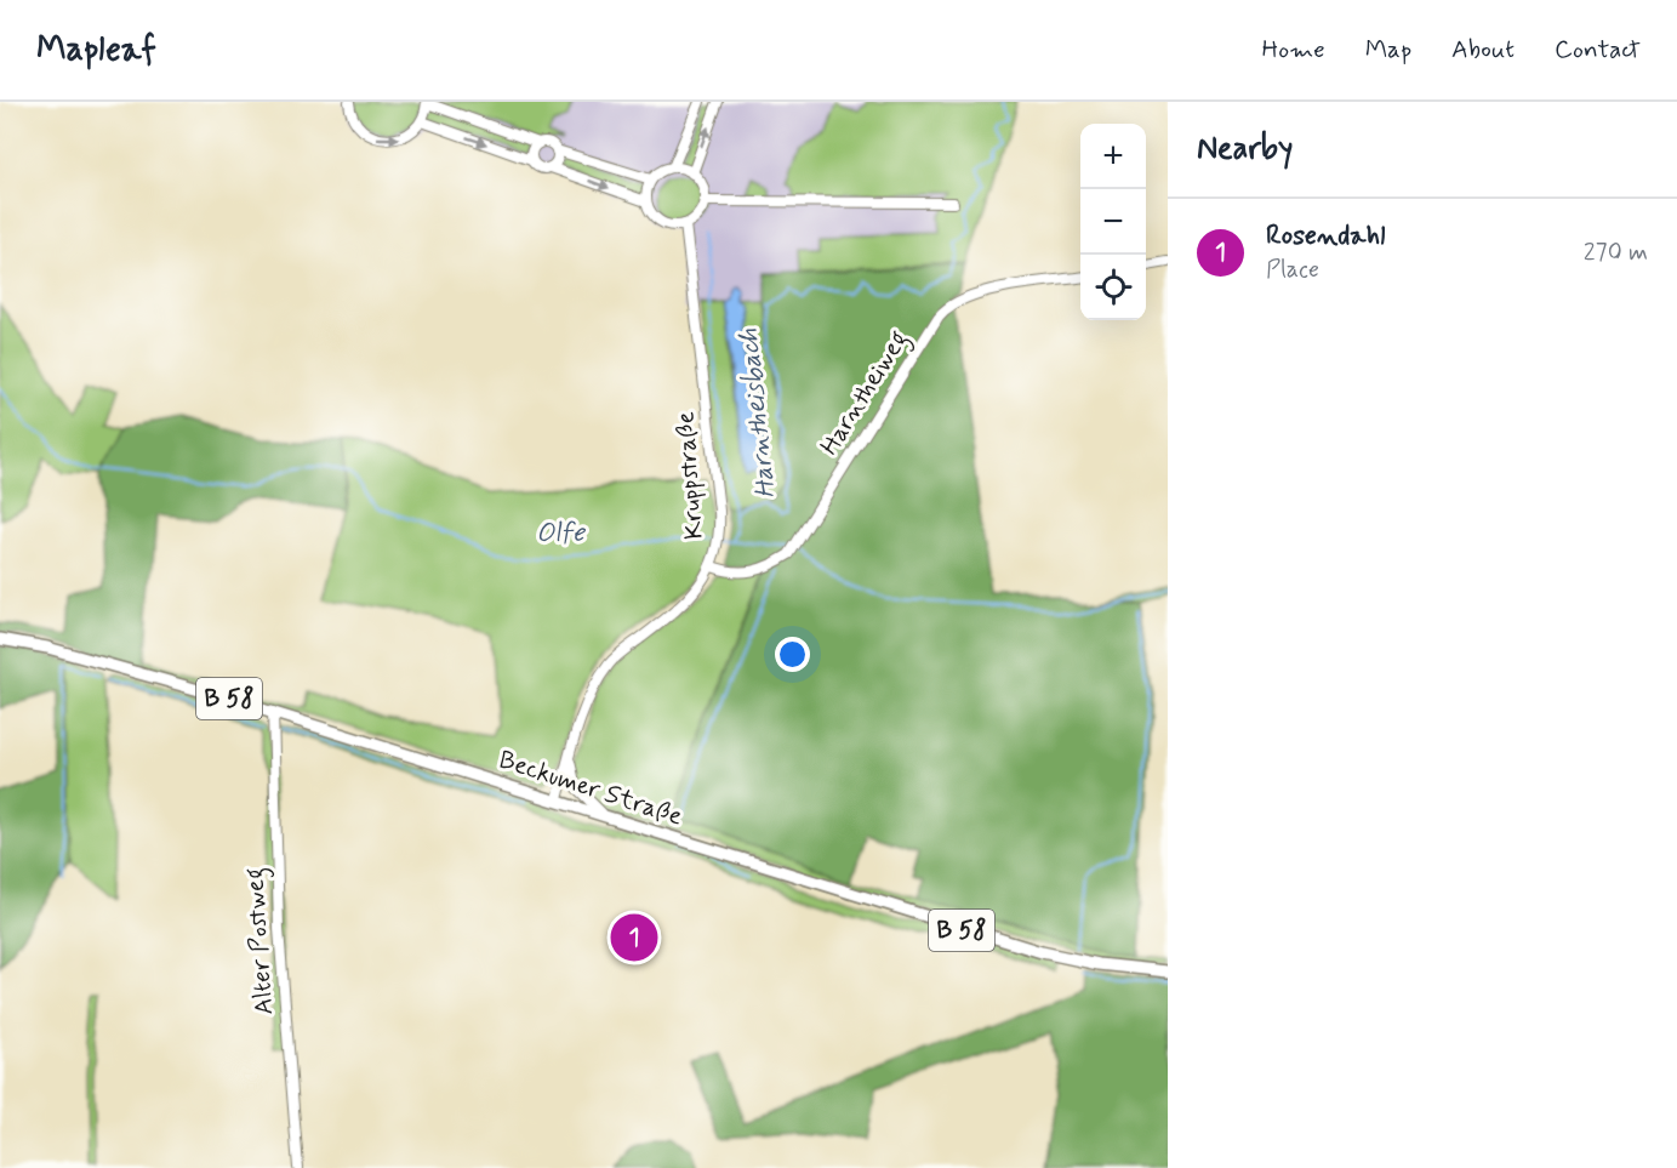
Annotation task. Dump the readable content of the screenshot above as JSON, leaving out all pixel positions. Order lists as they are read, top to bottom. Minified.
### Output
{"streets":{"main road":["B 58","Beckumer Straße"],"street":["Harntheiweg","Kruppstraße","Alter Postweg"]},"crossings":[["Harntheiweg","Kruppstraße"],["Kruppstraße","Beckumer Straße"],["Beckumer Straße","Alter Postweg"]],"water":["Harntheisbach","Olfe"],"page":{"header":"Mapleaf","nav":["Home","Map","About","Contact"],"heading":"Nearby","map_buttons":["+","−"],"list":[{"mark":"1","name":"Rosendahl","note":"Place","value":"270 m"}],"pins":"1"}}
